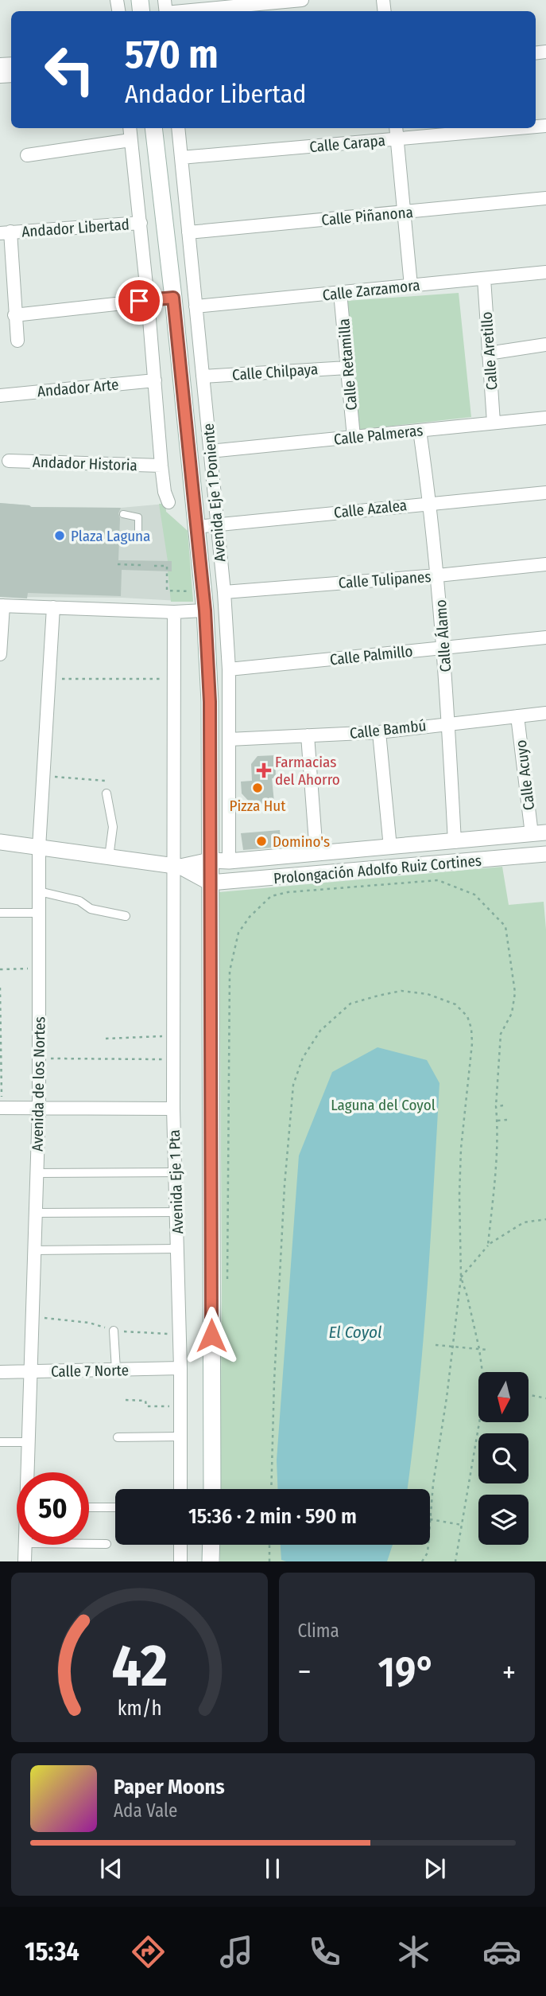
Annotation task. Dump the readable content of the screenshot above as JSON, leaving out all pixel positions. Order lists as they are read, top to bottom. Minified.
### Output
{"streets":{"main road":["Avenida Eje 1 Poniente"],"street":["Calle Carapa","Calle Piñanona","Andador Libertad","Calle Zarzamora","Calle Aretillo","Calle Retamilla","Calle Chilpaya","Andador Arte","Calle Palmeras","Andador Historia","Calle Azalea","Calle Tulipanes","Calle Álamo","Calle Palmillo","Calle Bambú","Calle Acuyo","Prolongación Adolfo Ruiz Cortines","Avenida de los Nortes","Avenida Eje 1 Pta","Calle 7 Norte"]},"crossings":[["Calle Carapa","Avenida Eje 1 Poniente"],["Calle Piñanona","Avenida Eje 1 Poniente"],["Calle Zarzamora","Calle Aretillo"],["Calle Zarzamora","Calle Retamilla"],["Calle Zarzamora","Avenida Eje 1 Poniente"],["Calle Aretillo","Calle Palmeras"],["Calle Retamilla","Calle Chilpaya"],["Calle Retamilla","Calle Palmeras"],["Calle Chilpaya","Avenida Eje 1 Poniente"],["Calle Palmeras","Avenida Eje 1 Poniente"],["Calle Palmeras","Calle Álamo"],["Avenida Eje 1 Poniente","Calle Azalea"],["Avenida Eje 1 Poniente","Calle Tulipanes"],["Avenida Eje 1 Poniente","Calle Palmillo"],["Avenida Eje 1 Poniente","Calle Bambú"],["Avenida Eje 1 Poniente","Prolongación Adolfo Ruiz Cortines"],["Calle Azalea","Calle Álamo"],["Calle Tulipanes","Calle Álamo"],["Calle Álamo","Calle Palmillo"],["Calle Álamo","Calle Bambú"],["Calle Álamo","Prolongación Adolfo Ruiz Cortines"],["Calle Bambú","Calle Acuyo"],["Calle Acuyo","Prolongación Adolfo Ruiz Cortines"],["Prolongación Adolfo Ruiz Cortines","Avenida Eje 1 Pta"],["Avenida de los Nortes","Calle 7 Norte"],["Avenida Eje 1 Pta","Calle 7 Norte"]],"water":["El Coyol"],"parks":["Laguna del Coyol"],"places":{"other":["Plaza Laguna","Pizza Hut","Domino's"],"health":["Farmacias del Ahorro"]},"north":"bottom","page":{"turn":["570 m","Andador Libertad"],"limit":"50","trip":"15:36 · 2 min · 590 m","tile":"Clima","heat":["−","19°","+"],"song":["Paper Moons","Ada Vale"],"tabs":"15:34","gauge":["42","km/h"]}}
